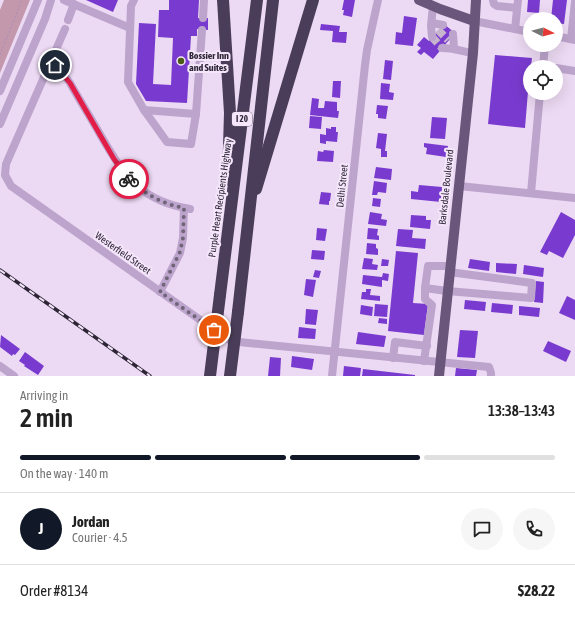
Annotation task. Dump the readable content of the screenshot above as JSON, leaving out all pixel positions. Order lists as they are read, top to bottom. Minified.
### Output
{"streets":{"highway":["I 20","Purple Heart Recipients Highway"],"main road":["Barksdale Boulevard"],"street":["Delhi Street","Westerfield Street"]},"crossings":[["Delhi Street","Westerfield Street"],["Barksdale Boulevard","Westerfield Street"]],"places":["Bossier Inn and Suites"],"north":"right","page":{"heading":["2 min","Arriving in","13:38–13:43"],"panel":["Jordan","Courier · 4.5","Order #8134","$28.22"],"bar":"On the way · 140 m","round":"J"}}
